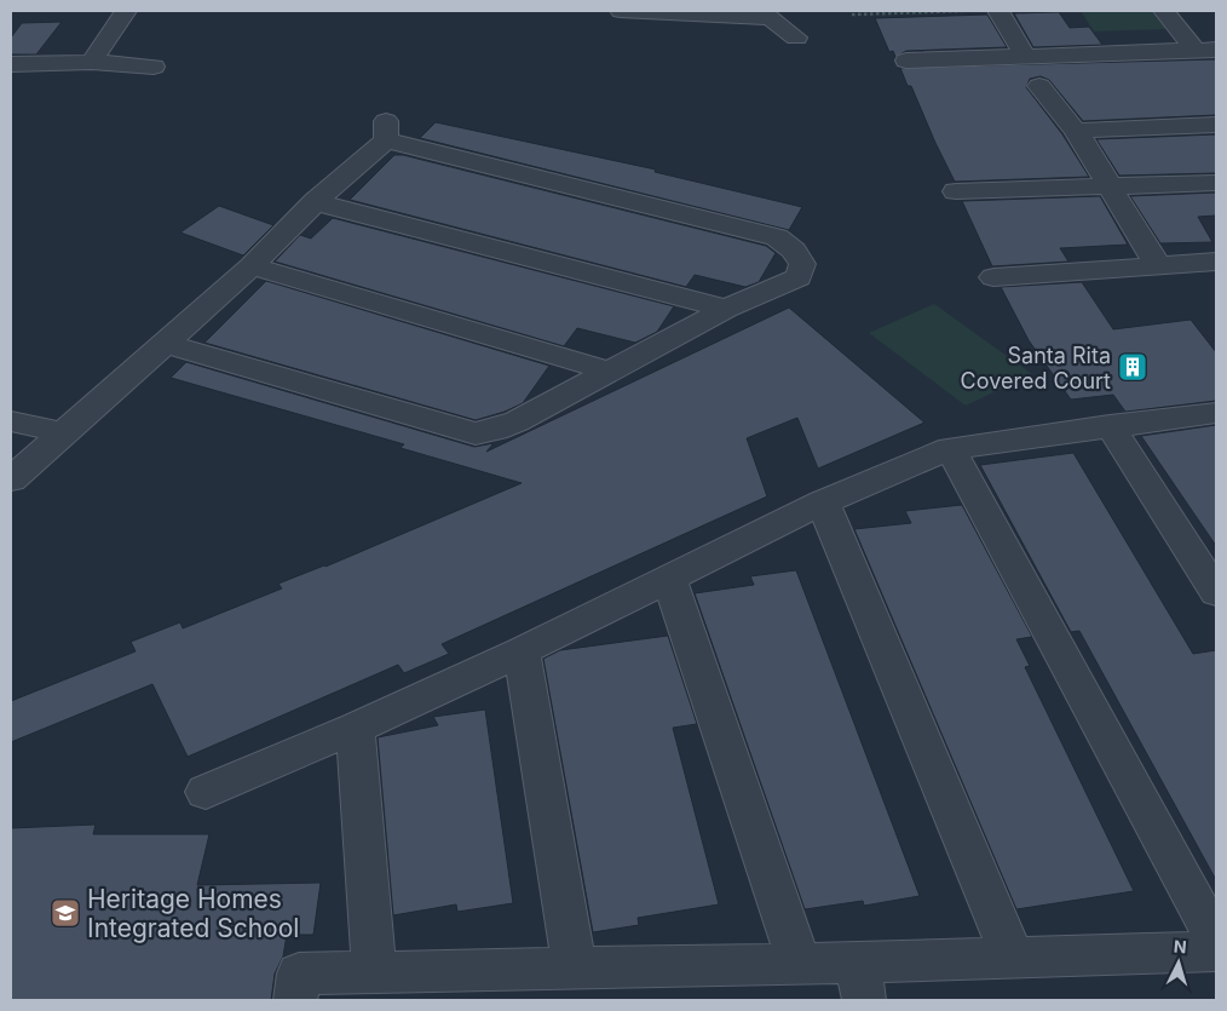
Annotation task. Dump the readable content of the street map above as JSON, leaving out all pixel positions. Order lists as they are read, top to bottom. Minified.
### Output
{"places":{"building":["Santa Rita Covered Court"],"school or university":["Heritage Homes Integrated School"]},"north":"top"}
